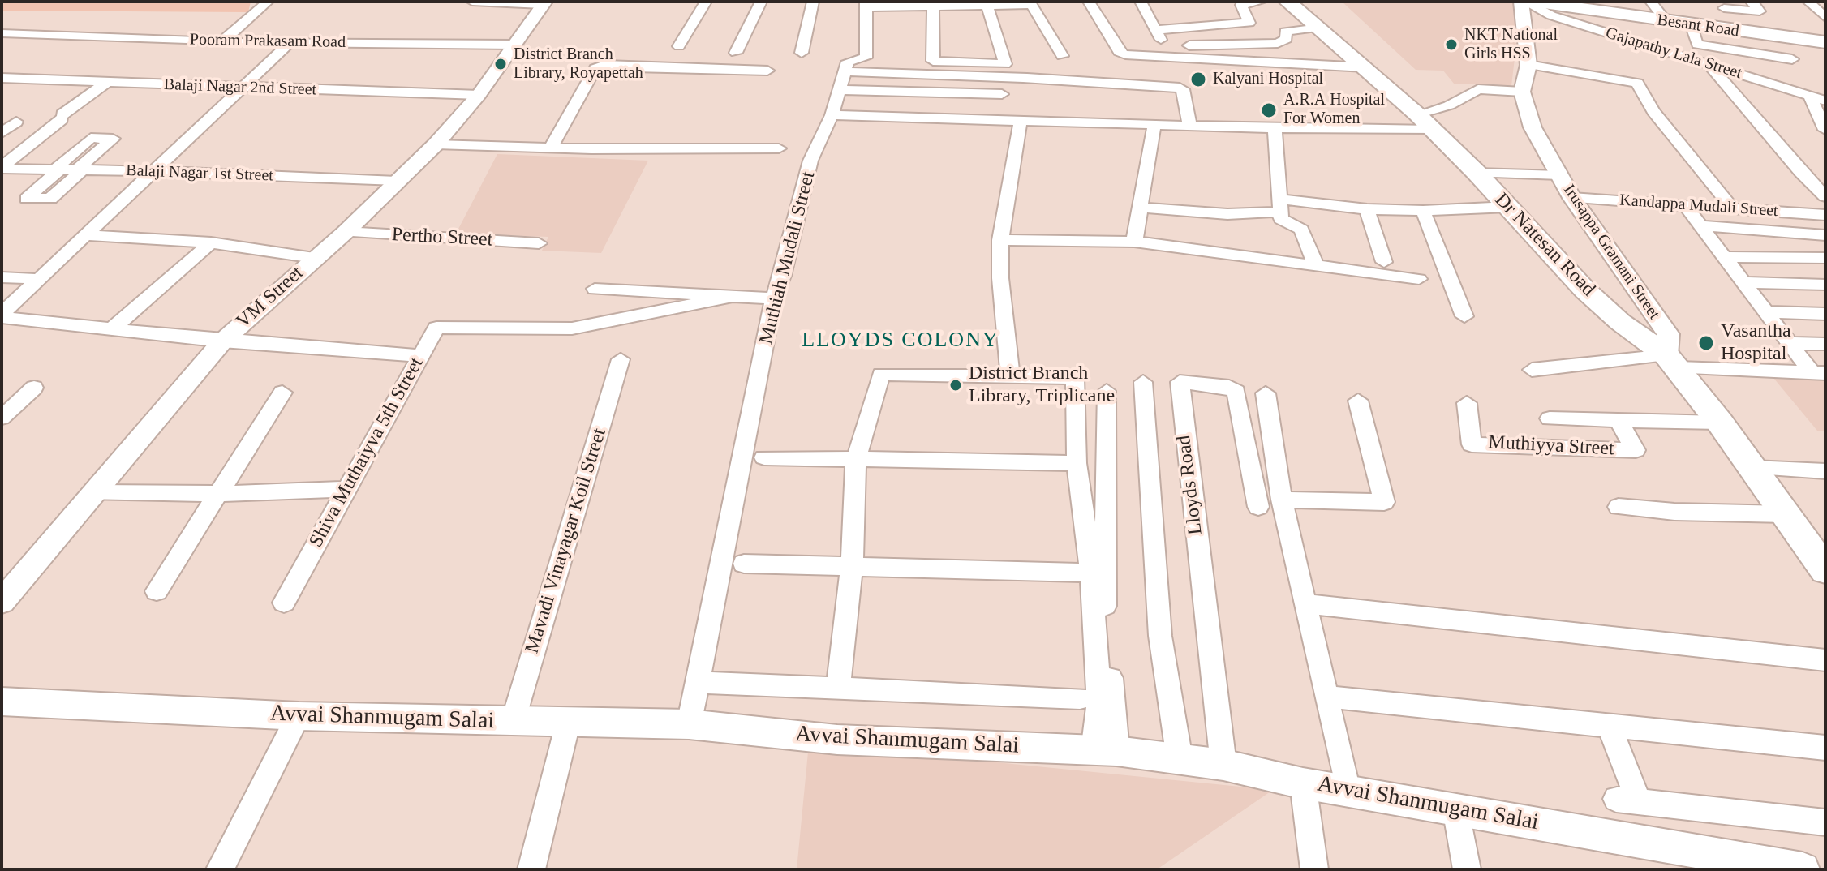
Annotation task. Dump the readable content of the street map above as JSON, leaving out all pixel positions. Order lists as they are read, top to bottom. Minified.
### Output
{"streets":{"main road":["Besant Road","Dr Natesan Road"],"street":["Pooram Prakasam Road","Gajapathy Lala Street","Balaji Nagar 2nd Street","Balaji Nagar 1st Street","Kandappa Mudali Street","Pertho Street","Irusappa Gramani Street","Muthiah Mudali Street","VM Street","Muthiyya Street","Shiva Muthaiyva 5th Street","Lloyds Road","Mavadi Vinayagar Koil Street","Avvai Shanmugam Salai"]},"crossings":[["Pooram Prakasam Road","VM Street"],["Balaji Nagar 2nd Street","VM Street"],["Balaji Nagar 1st Street","VM Street"],["Kandappa Mudali Street","Irusappa Gramani Street"],["Pertho Street","VM Street"],["Dr Natesan Road","Irusappa Gramani Street"],["Muthiah Mudali Street","Avvai Shanmugam Salai"],["Lloyds Road","Avvai Shanmugam Salai"],["Mavadi Vinayagar Koil Street","Avvai Shanmugam Salai"]],"districts":["LLOYDS COLONY"],"places":["NKT National Girls HSS","District Branch Library, Royapettah","Kalyani Hospital","A.R.A Hospital For Women","Vasantha Hospital","District Branch Library, Triplicane"]}
